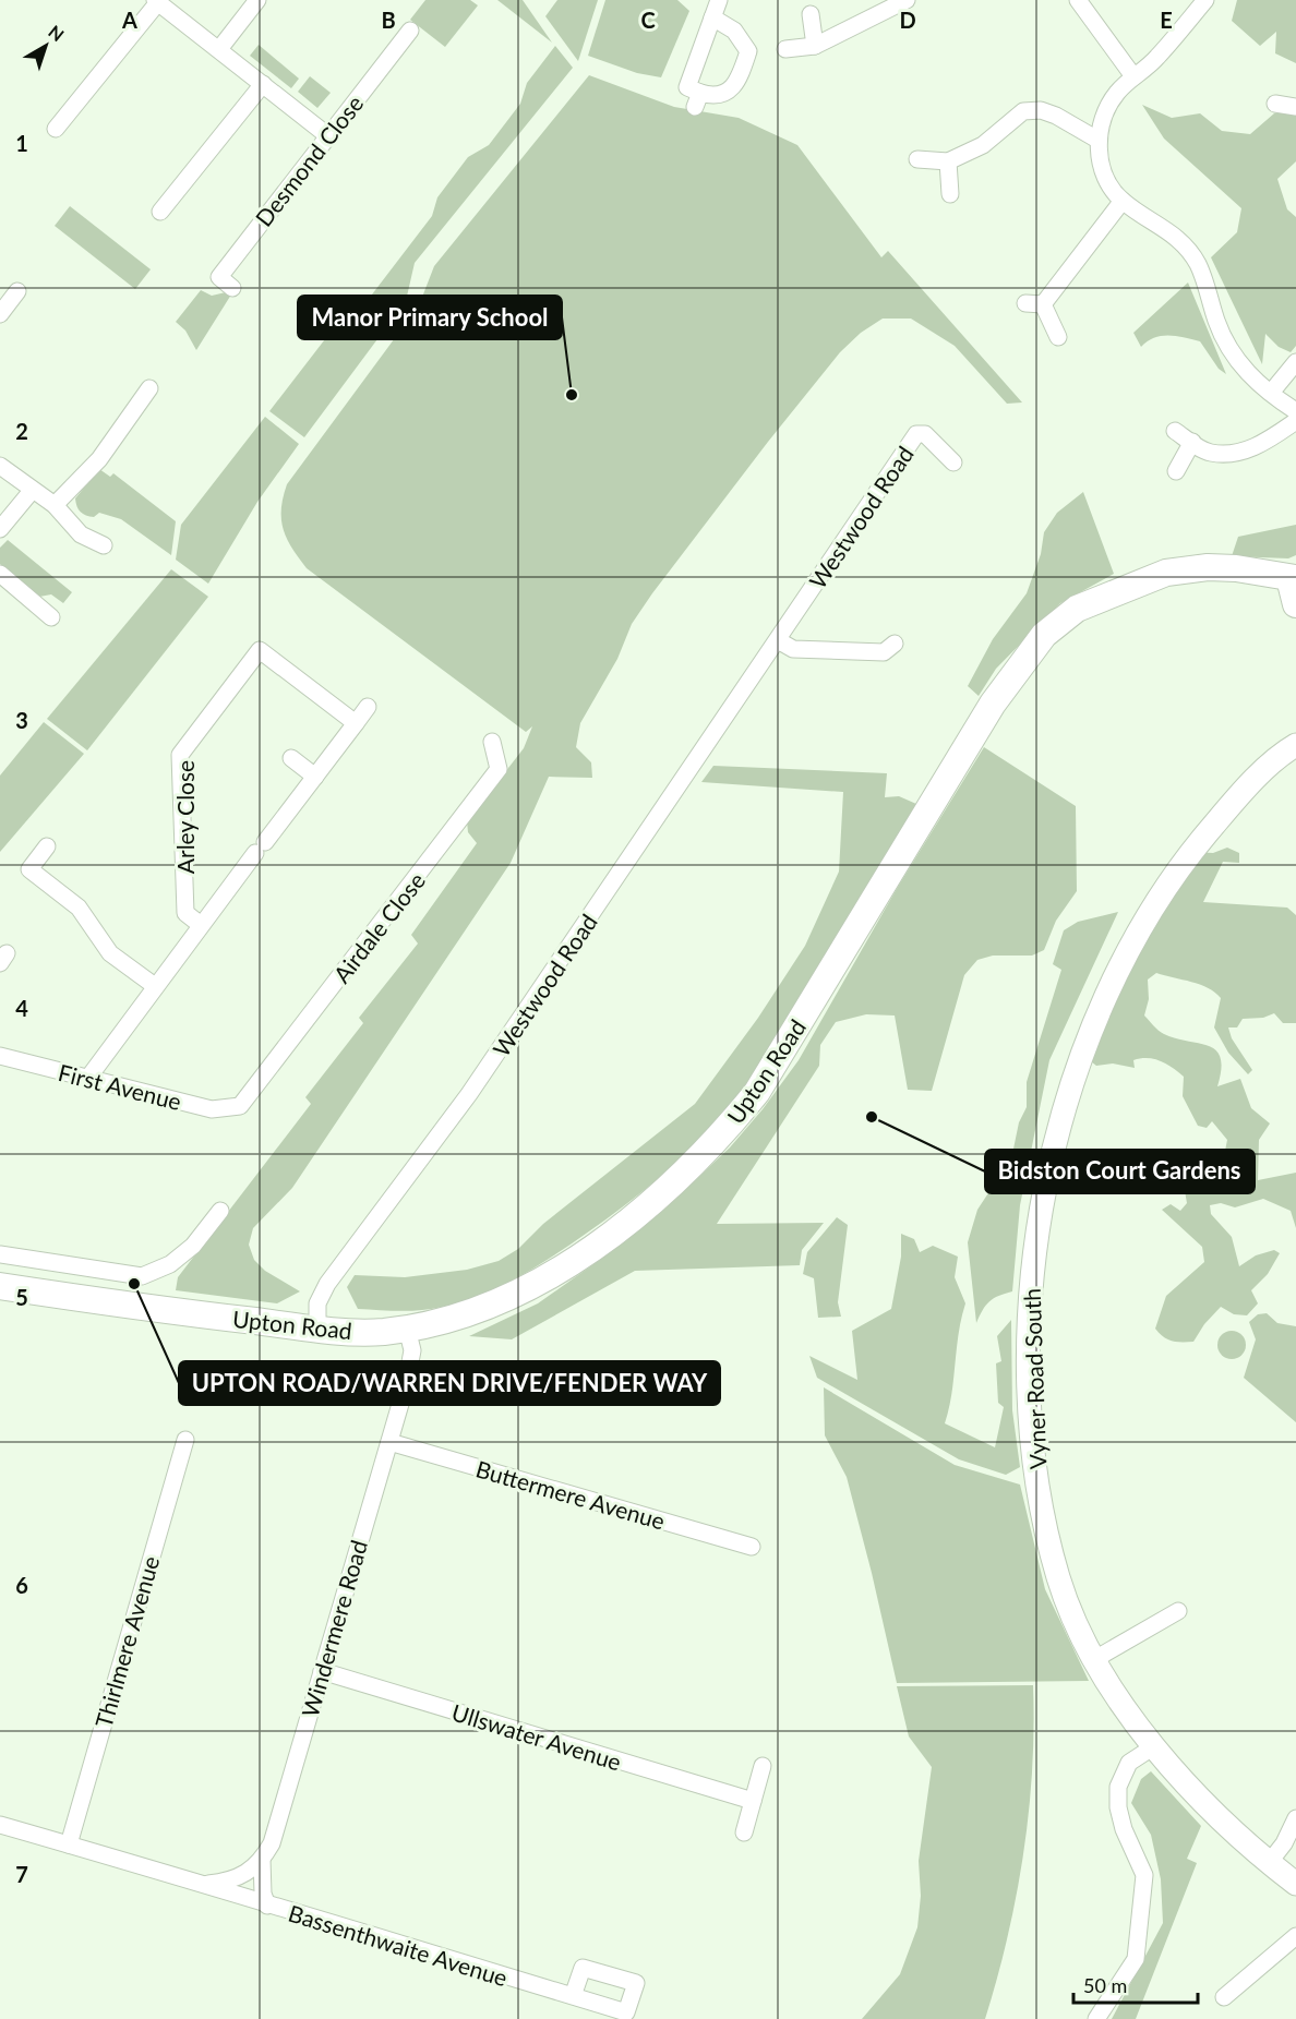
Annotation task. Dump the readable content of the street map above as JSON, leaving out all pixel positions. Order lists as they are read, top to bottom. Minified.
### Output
{"streets":{"main road":["Upton Road"],"street":["Desmond Close","Westwood Road","Arley Close","Airdale Close","First Avenue","Vyner Road South","Buttermere Avenue","Windermere Road","Thirlmere Avenue","Ullswater Avenue","Bassenthwaite Avenue"]},"crossings":[["Westwood Road","Upton Road"],["Airdale Close","First Avenue"],["Upton Road","Windermere Road"],["Buttermere Avenue","Windermere Road"],["Windermere Road","Thirlmere Avenue"],["Windermere Road","Ullswater Avenue"],["Windermere Road","Bassenthwaite Avenue"]],"places":["Manor Primary School","Bidston Court Gardens","UPTON ROAD/WARREN DRIVE/FENDER WAY"],"scale_bar":"50 m","north":"top right","grid":{"columns":["A","B","C","D","E"],"rows":["1","2","3","4","5","6","7"]}}
